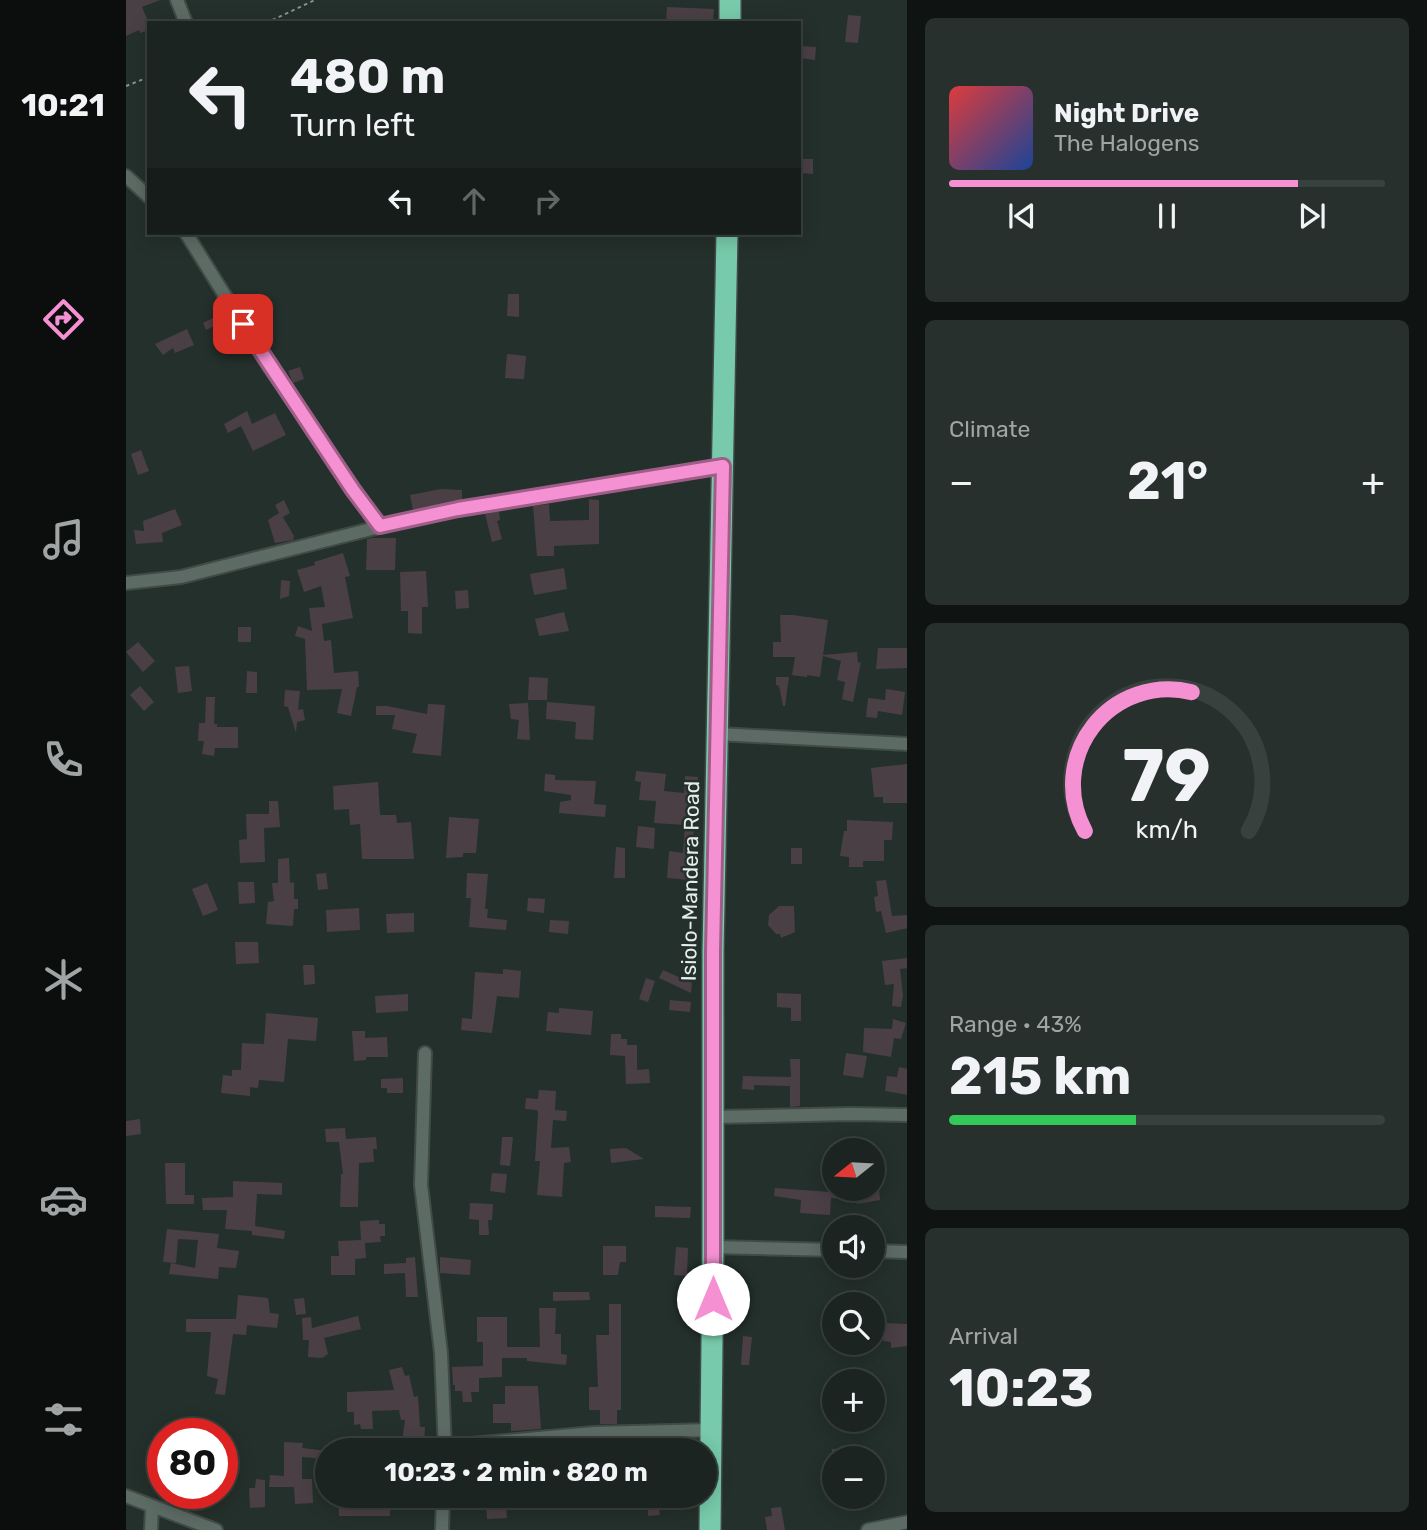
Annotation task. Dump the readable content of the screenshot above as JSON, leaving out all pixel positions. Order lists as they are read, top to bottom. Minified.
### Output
{"streets":{"highway":["Isiolo-Mandera Road"]},"north":"left","page":{"tabs":"10:21","turn":["480 m","Turn left"],"song":["Night Drive","The Halogens"],"tile":["Climate",["Range · 43%","215 km"],["Arrival","10:23"]],"heat":["−","21°","+"],"map_buttons":["+","−"],"limit":"80","trip":"10:23 · 2 min · 820 m","gauge":["79","km/h"]}}
